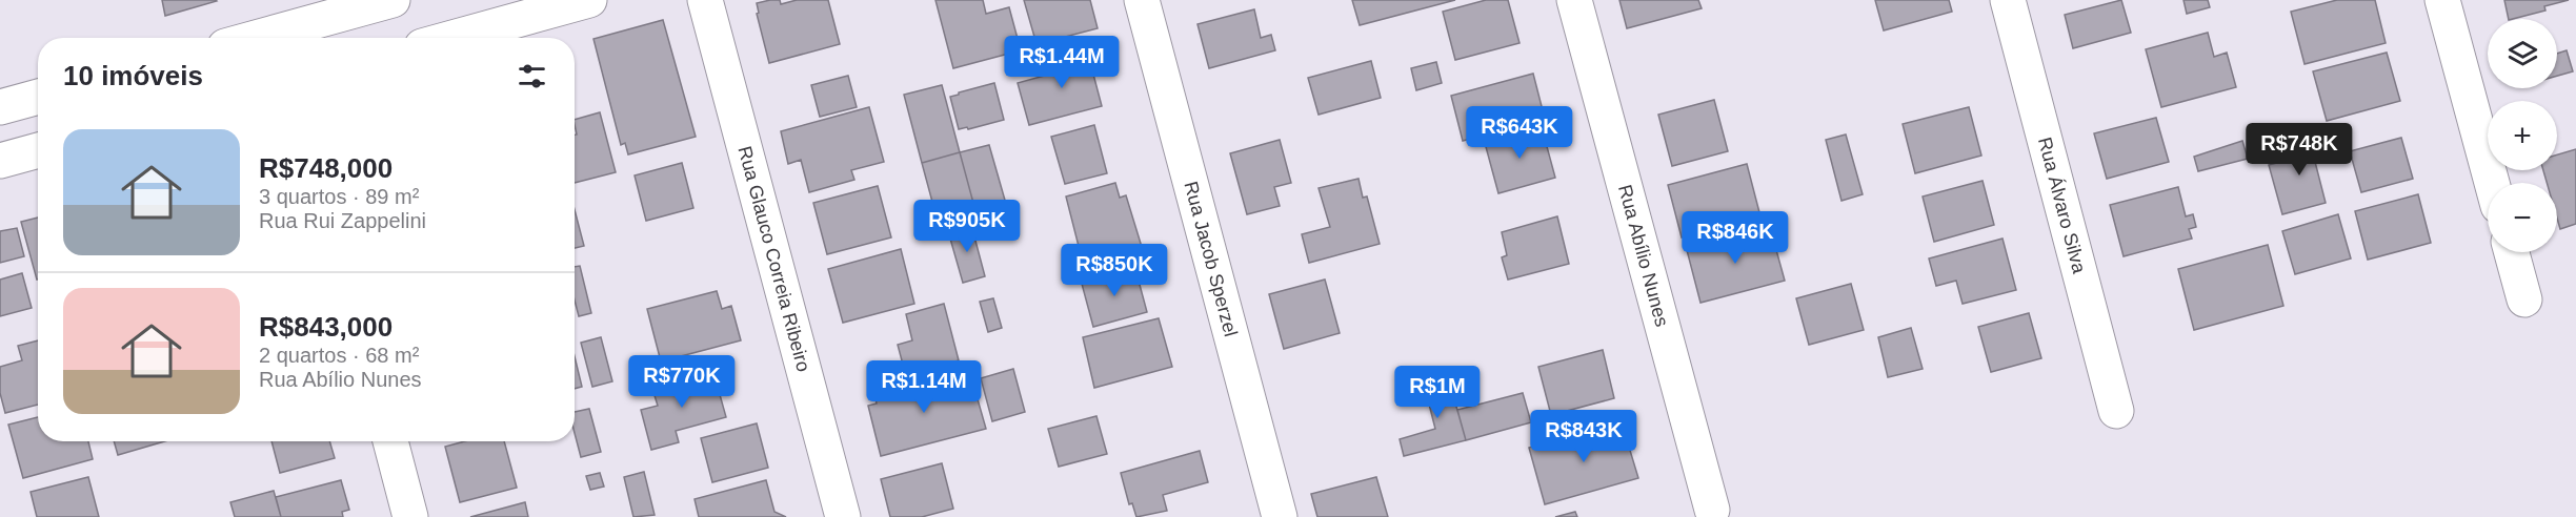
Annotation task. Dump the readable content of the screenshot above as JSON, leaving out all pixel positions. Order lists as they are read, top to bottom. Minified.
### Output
{"streets":{"street":["Rua Álvaro Silva","Rua Abílio Nunes","Rua Glauco Correia Ribeiro","Rua Jacob Sperzel"]},"page":{"map_buttons":["+","−"],"price":["R$1.44M","R$643K","R$748K","R$905K","R$846K","R$850K","R$770K","R$1.14M","R$1M","R$843K"],"heading":"10 imóveis","list":[{"name":"R$748,000","note":"3 quartos · 89 m² · Rua Rui Zappelini"},{"name":"R$843,000","note":"2 quartos · 68 m² · Rua Abílio Nunes"}]}}
